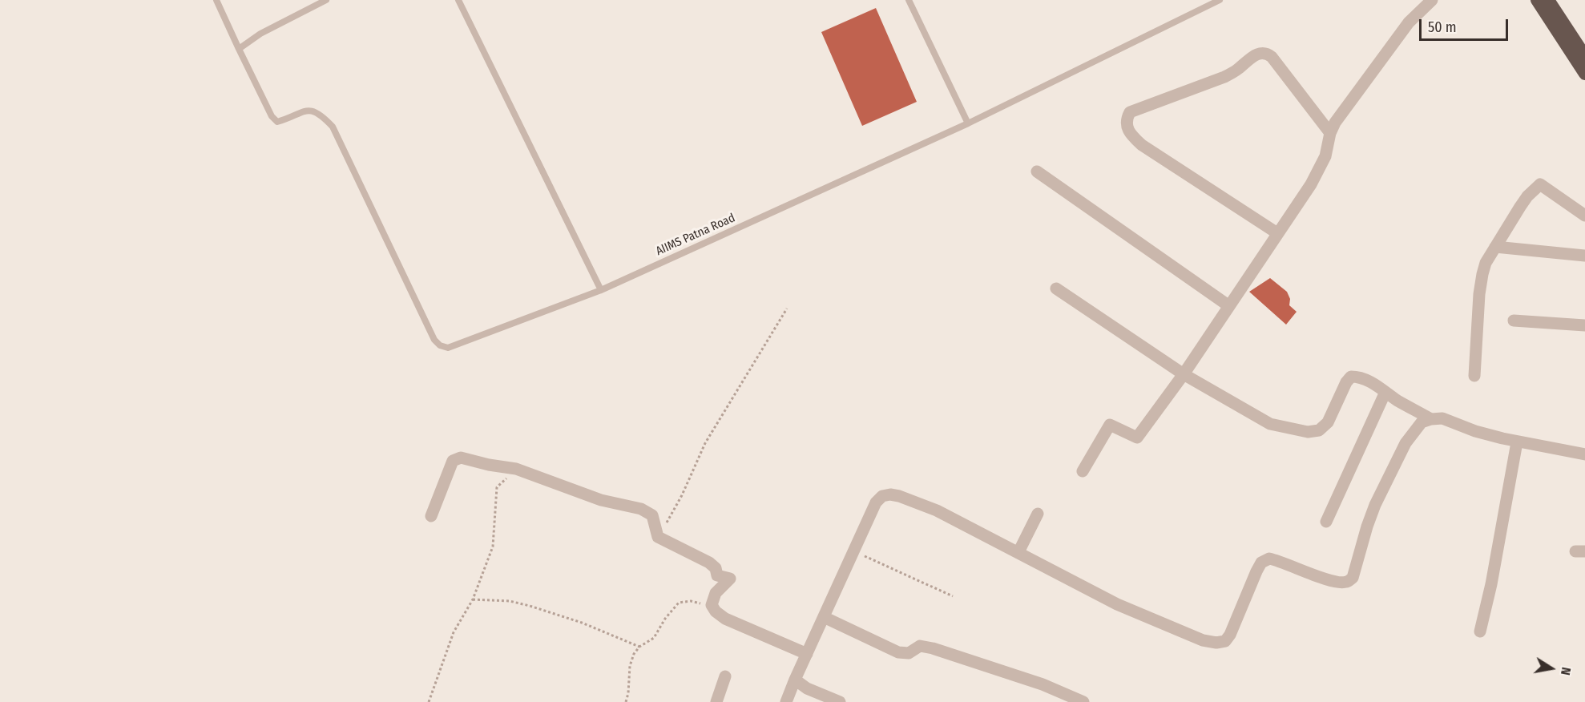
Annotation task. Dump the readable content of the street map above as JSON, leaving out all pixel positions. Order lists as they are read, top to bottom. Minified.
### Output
{"streets":{"lane":["AIIMS Patna Road"]},"scale_bar":"50 m","north":"right"}
